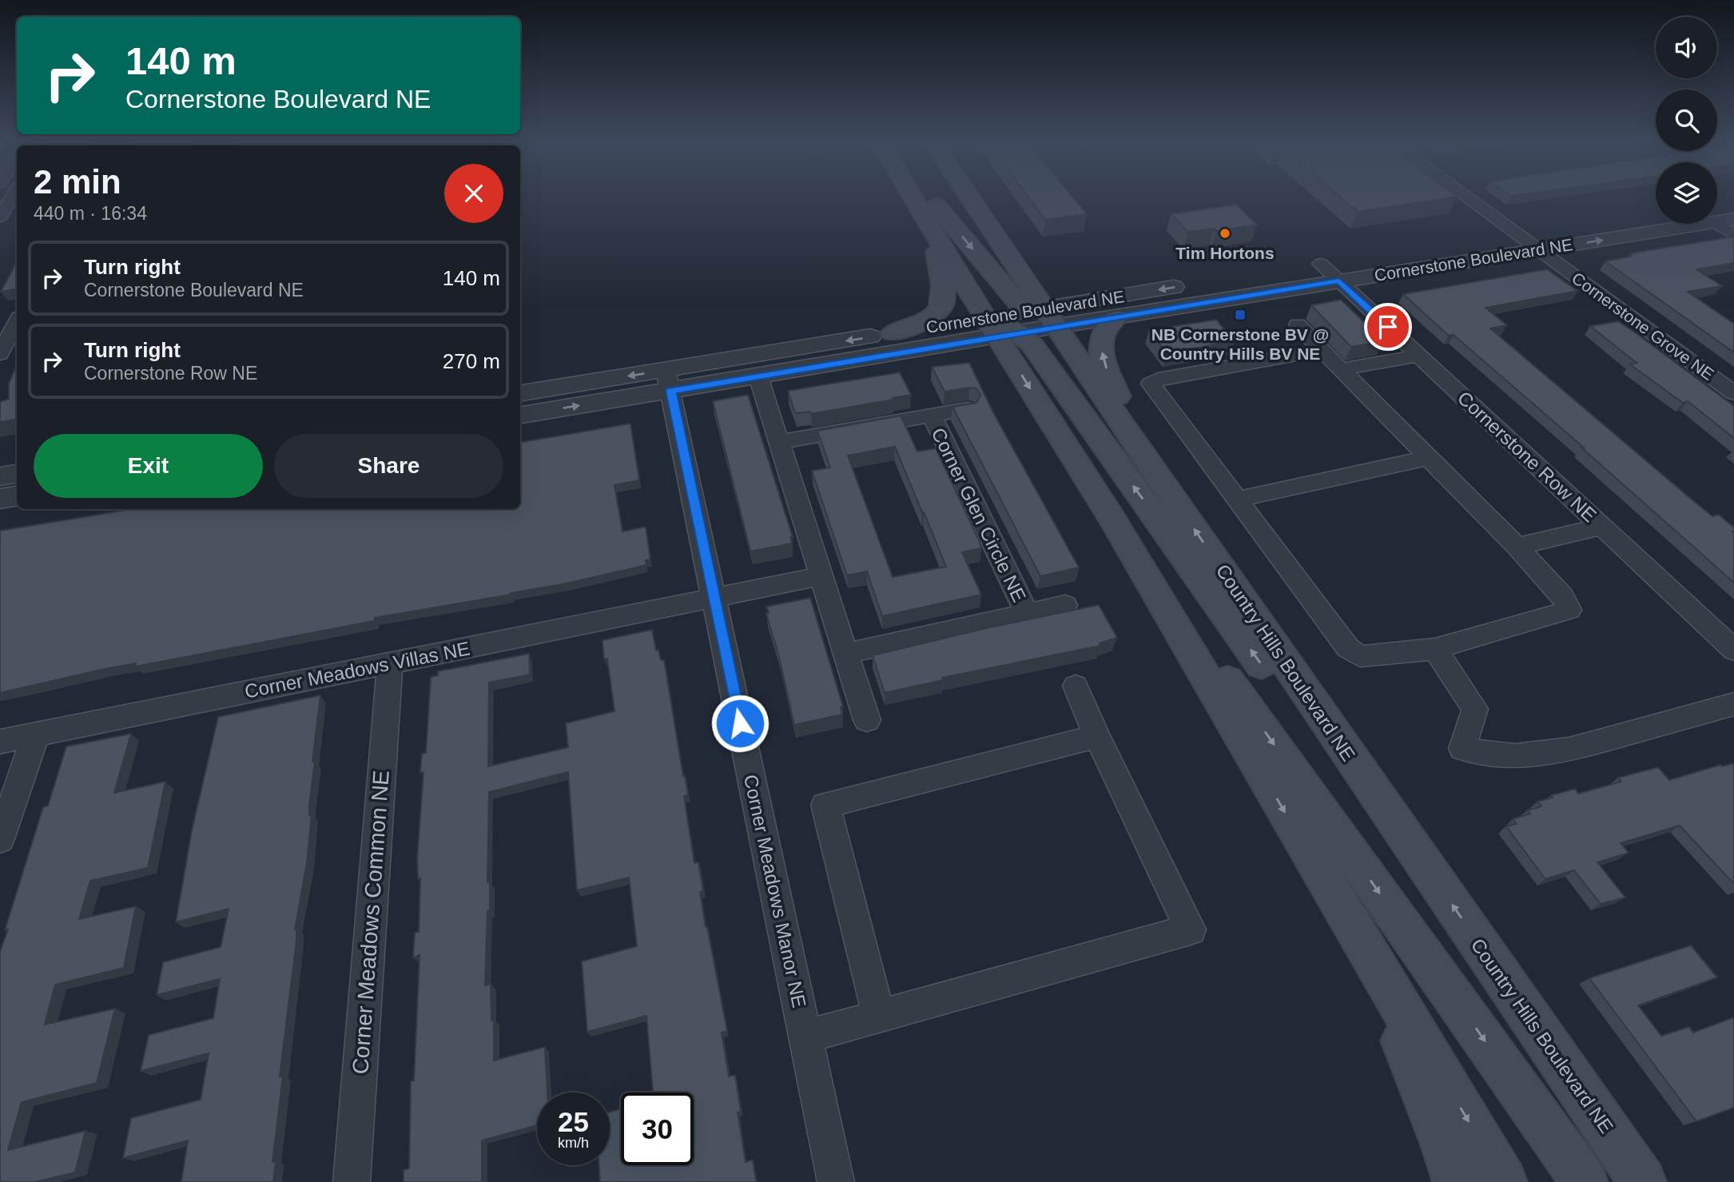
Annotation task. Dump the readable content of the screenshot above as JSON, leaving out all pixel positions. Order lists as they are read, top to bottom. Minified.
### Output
{"streets":{"main road":["Country Hills Boulevard NE"],"street":["Cornerstone Boulevard NE","Cornerstone Grove NE","Cornerstone Row NE","Corner Glen Circle NE","Corner Meadows Villas NE","Corner Meadows Manor NE","Corner Meadows Common NE"]},"crossings":[["Cornerstone Boulevard NE","Cornerstone Grove NE"],["Cornerstone Boulevard NE","Cornerstone Row NE"],["Cornerstone Boulevard NE","Country Hills Boulevard NE"],["Cornerstone Boulevard NE","Corner Meadows Manor NE"],["Corner Meadows Villas NE","Corner Meadows Manor NE"],["Corner Meadows Villas NE","Corner Meadows Common NE"]],"places":{"other":["Tim Hortons"],"transit":["NB Cornerstone BV @ Country Hills BV NE"]},"page":{"turn":["140 m","Cornerstone Boulevard NE"],"heading":["2 min","440 m · 16:34"],"list":[{"name":"Turn right","note":"Cornerstone Boulevard NE","value":"140 m"},{"name":"Turn right","note":"Cornerstone Row NE","value":"270 m"}],"buttons":["Exit","Share"],"speed":"25 km/h","limit":"30"}}
